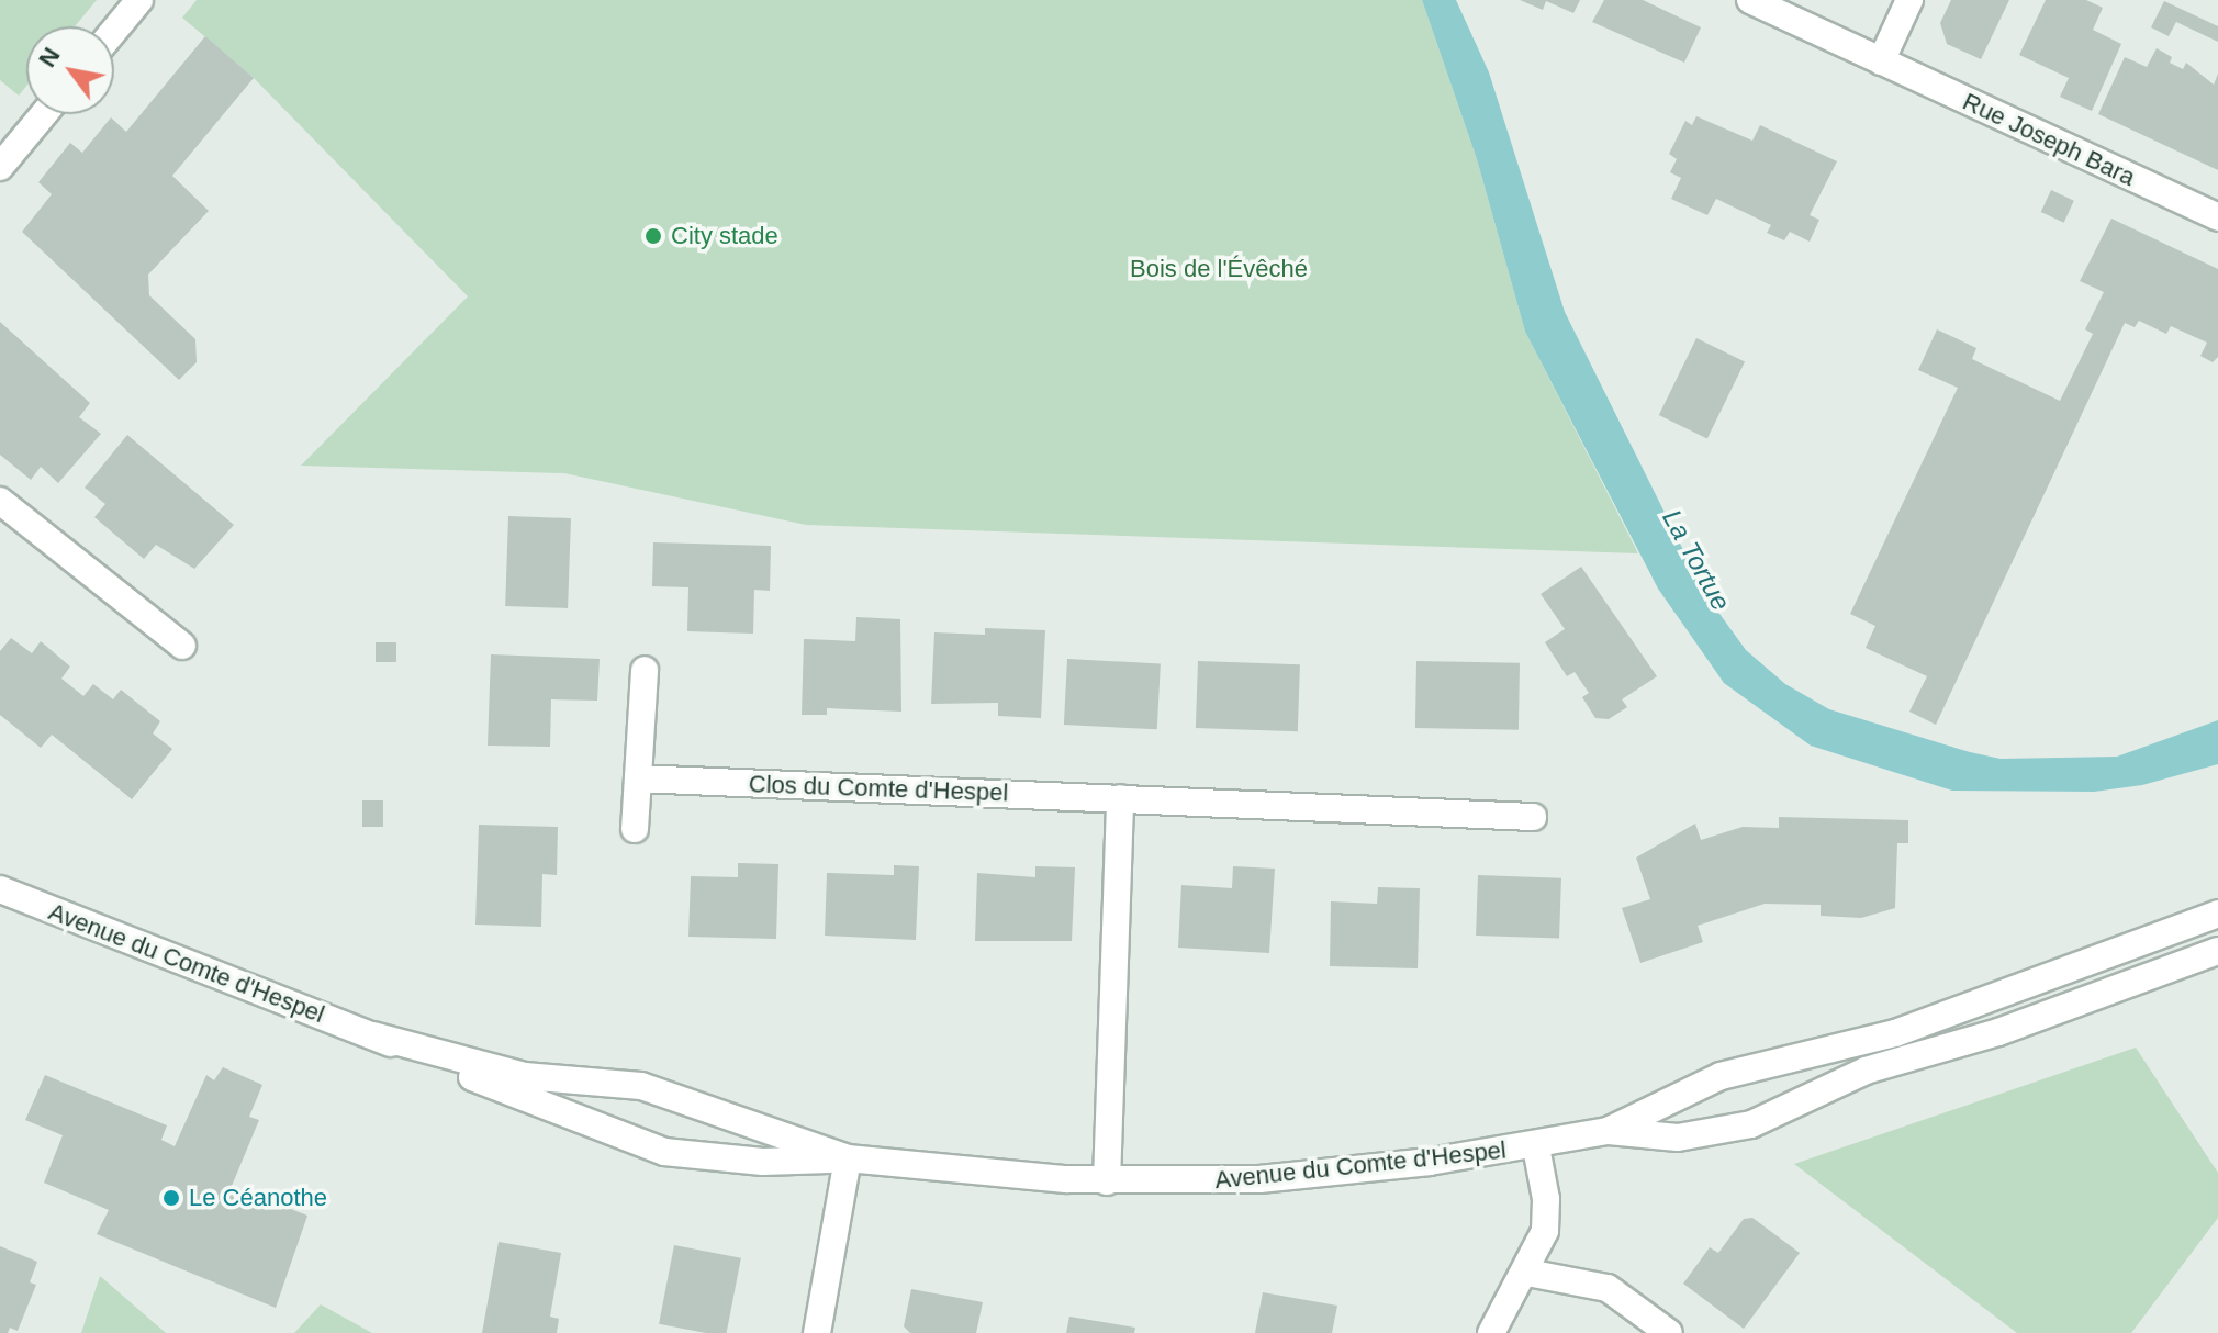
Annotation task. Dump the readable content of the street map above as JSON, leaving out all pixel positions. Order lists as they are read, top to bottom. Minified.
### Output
{"streets":{"street":["Rue Joseph Bara","Clos du Comte d'Hespel","Avenue du Comte d'Hespel"]},"water":["La Tortue"],"parks":["Bois de l'Évêché"],"places":["City stade","Le Céanothe"],"north":"top left"}
